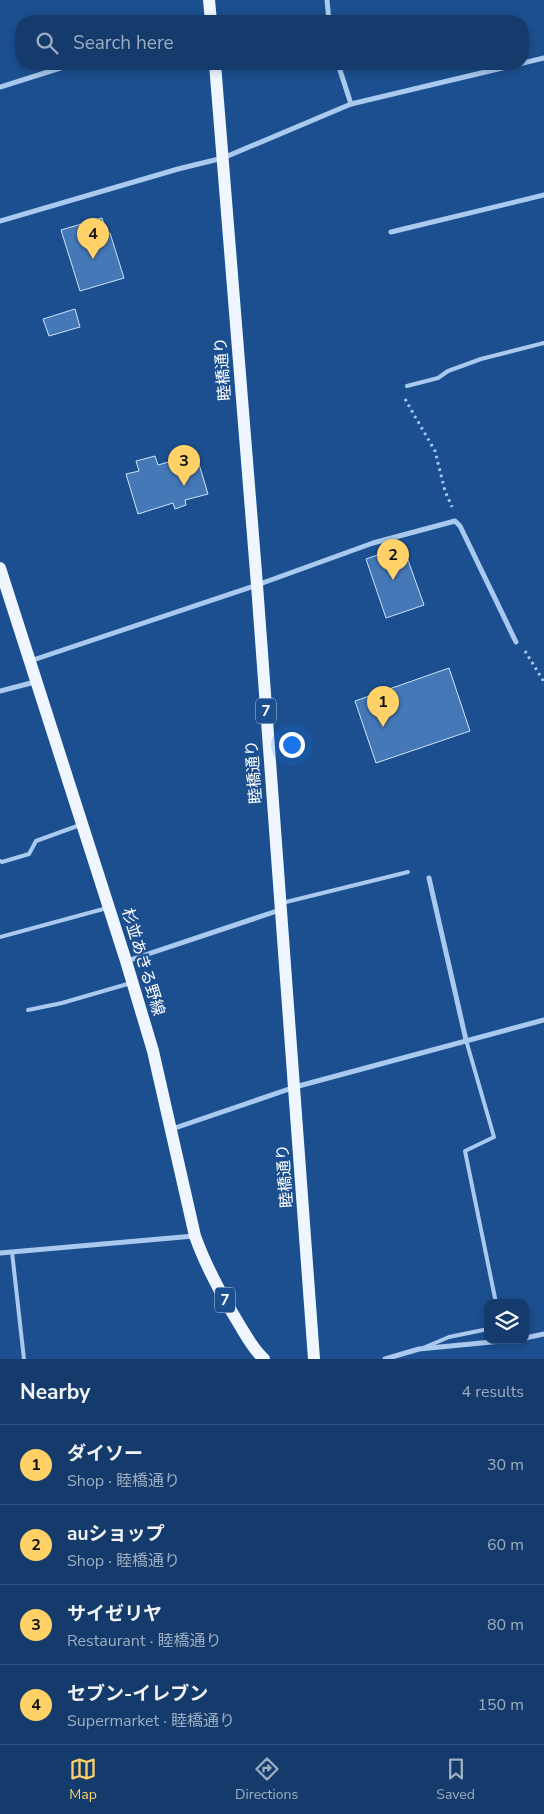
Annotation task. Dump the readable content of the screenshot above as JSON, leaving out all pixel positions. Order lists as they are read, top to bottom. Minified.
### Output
{"streets":{"main road":["睦橋通り","7","杉並あきる野線"]},"page":{"search":"Search here","pins":["4","3","2","1"],"heading":["Nearby","4 results"],"list":[{"mark":"1","name":"ダイソー","note":"Shop · 睦橋通り","value":"30 m"},{"mark":"2","name":"auショップ","note":"Shop · 睦橋通り","value":"60 m"},{"mark":"3","name":"サイゼリヤ","note":"Restaurant · 睦橋通り","value":"80 m"},{"mark":"4","name":"セブン-イレブン","note":"Supermarket · 睦橋通り","value":"150 m"}],"nav":["Map","Directions","Saved"]}}
